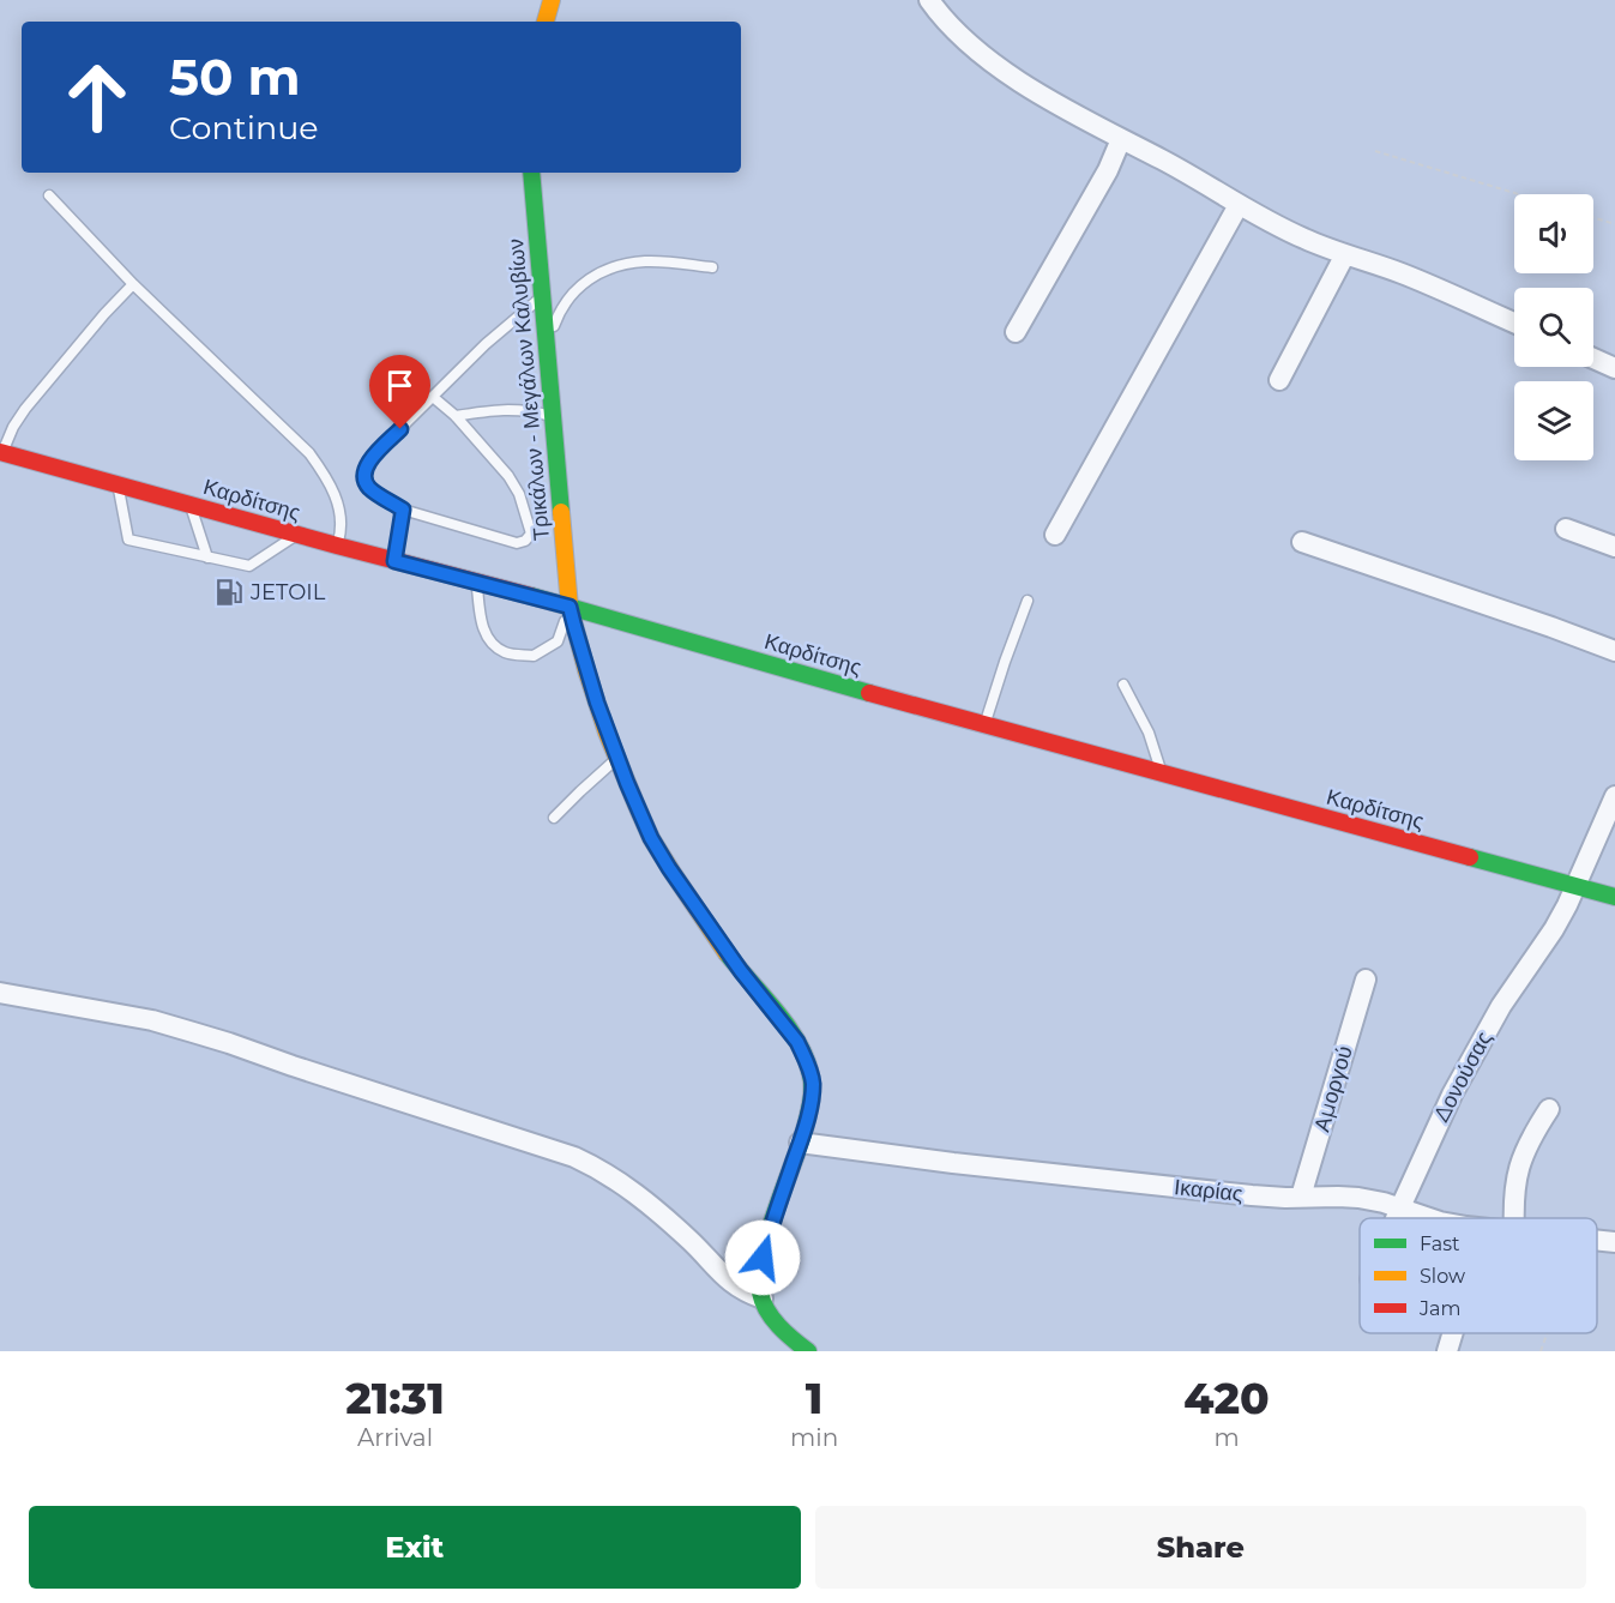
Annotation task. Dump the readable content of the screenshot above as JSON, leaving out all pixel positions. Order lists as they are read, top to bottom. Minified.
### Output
{"streets":{"main road":["Τρικάλων - Μεγάλων Καλυβίων","Καρδίτσης"],"street":["Δονούσας","Αμοργού","Ικαρίας"]},"crossings":[["Τρικάλων - Μεγάλων Καλυβίων","Καρδίτσης"],["Τρικάλων - Μεγάλων Καλυβίων","Ικαρίας"],["Καρδίτσης","Δονούσας"],["Δονούσας","Ικαρίας"],["Αμοργού","Ικαρίας"]],"places":{"fuel station":["JETOIL"]},"legend":["Fast","Slow","Jam"],"page":{"turn":["50 m","Continue"],"eta":["21:31","Arrival","1","min","420","m"],"buttons":["Exit","Share"]}}
